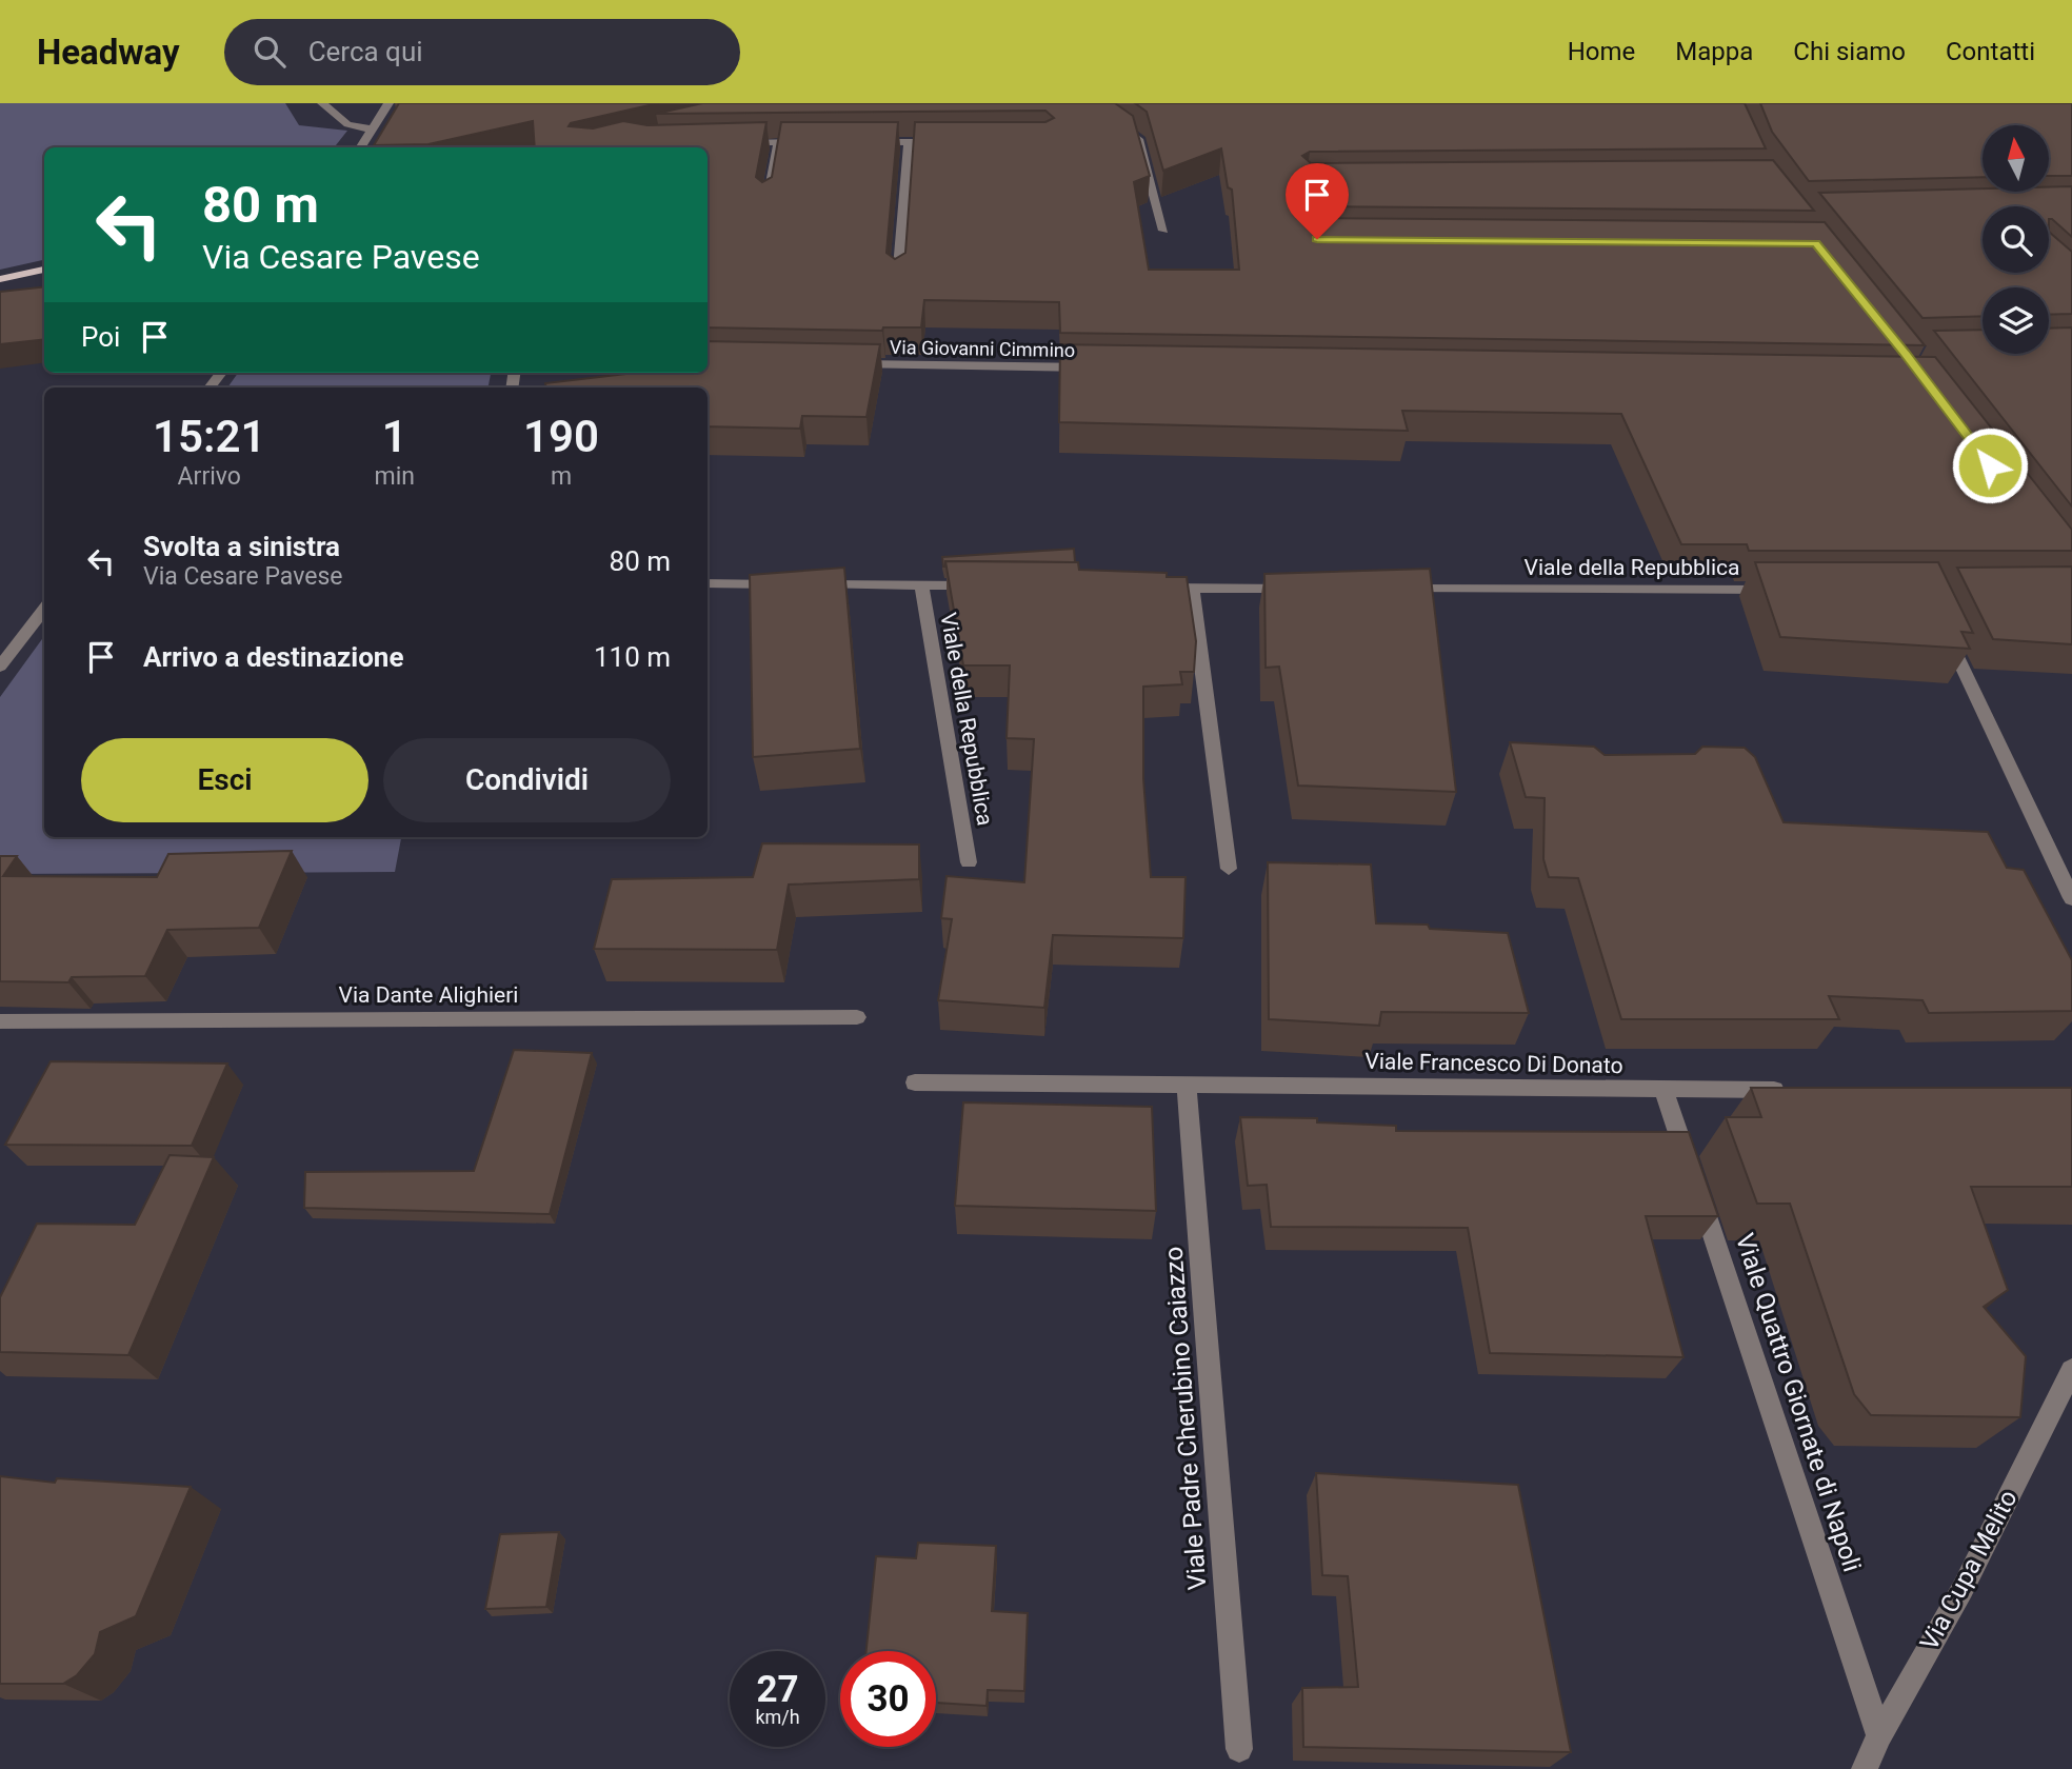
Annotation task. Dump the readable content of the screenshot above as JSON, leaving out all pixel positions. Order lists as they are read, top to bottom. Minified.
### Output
{"streets":{"street":["Via Giovanni Cimmino","Viale della Repubblica","Via Dante Alighieri","Viale Francesco Di Donato","Viale Quattro Giornate di Napoli","Viale Padre Cherubino Caiazzo","Via Cupa Melito"]},"crossings":[["Viale Francesco Di Donato","Viale Quattro Giornate di Napoli"],["Viale Francesco Di Donato","Viale Padre Cherubino Caiazzo"],["Viale Quattro Giornate di Napoli","Via Cupa Melito"]],"north":"top","page":{"header":"Headway","search":"Cerca qui","nav":["Home","Mappa","Chi siamo","Contatti"],"turn":["80 m","Via Cesare Pavese"],"then":"Poi","eta":["15:21","Arrivo","1","min","190","m"],"list":[{"name":"Svolta a sinistra","note":"Via Cesare Pavese","value":"80 m"},{"name":"Arrivo a destinazione","value":"110 m"}],"buttons":["Esci","Condividi"],"speed":"27 km/h","limit":"30"}}
